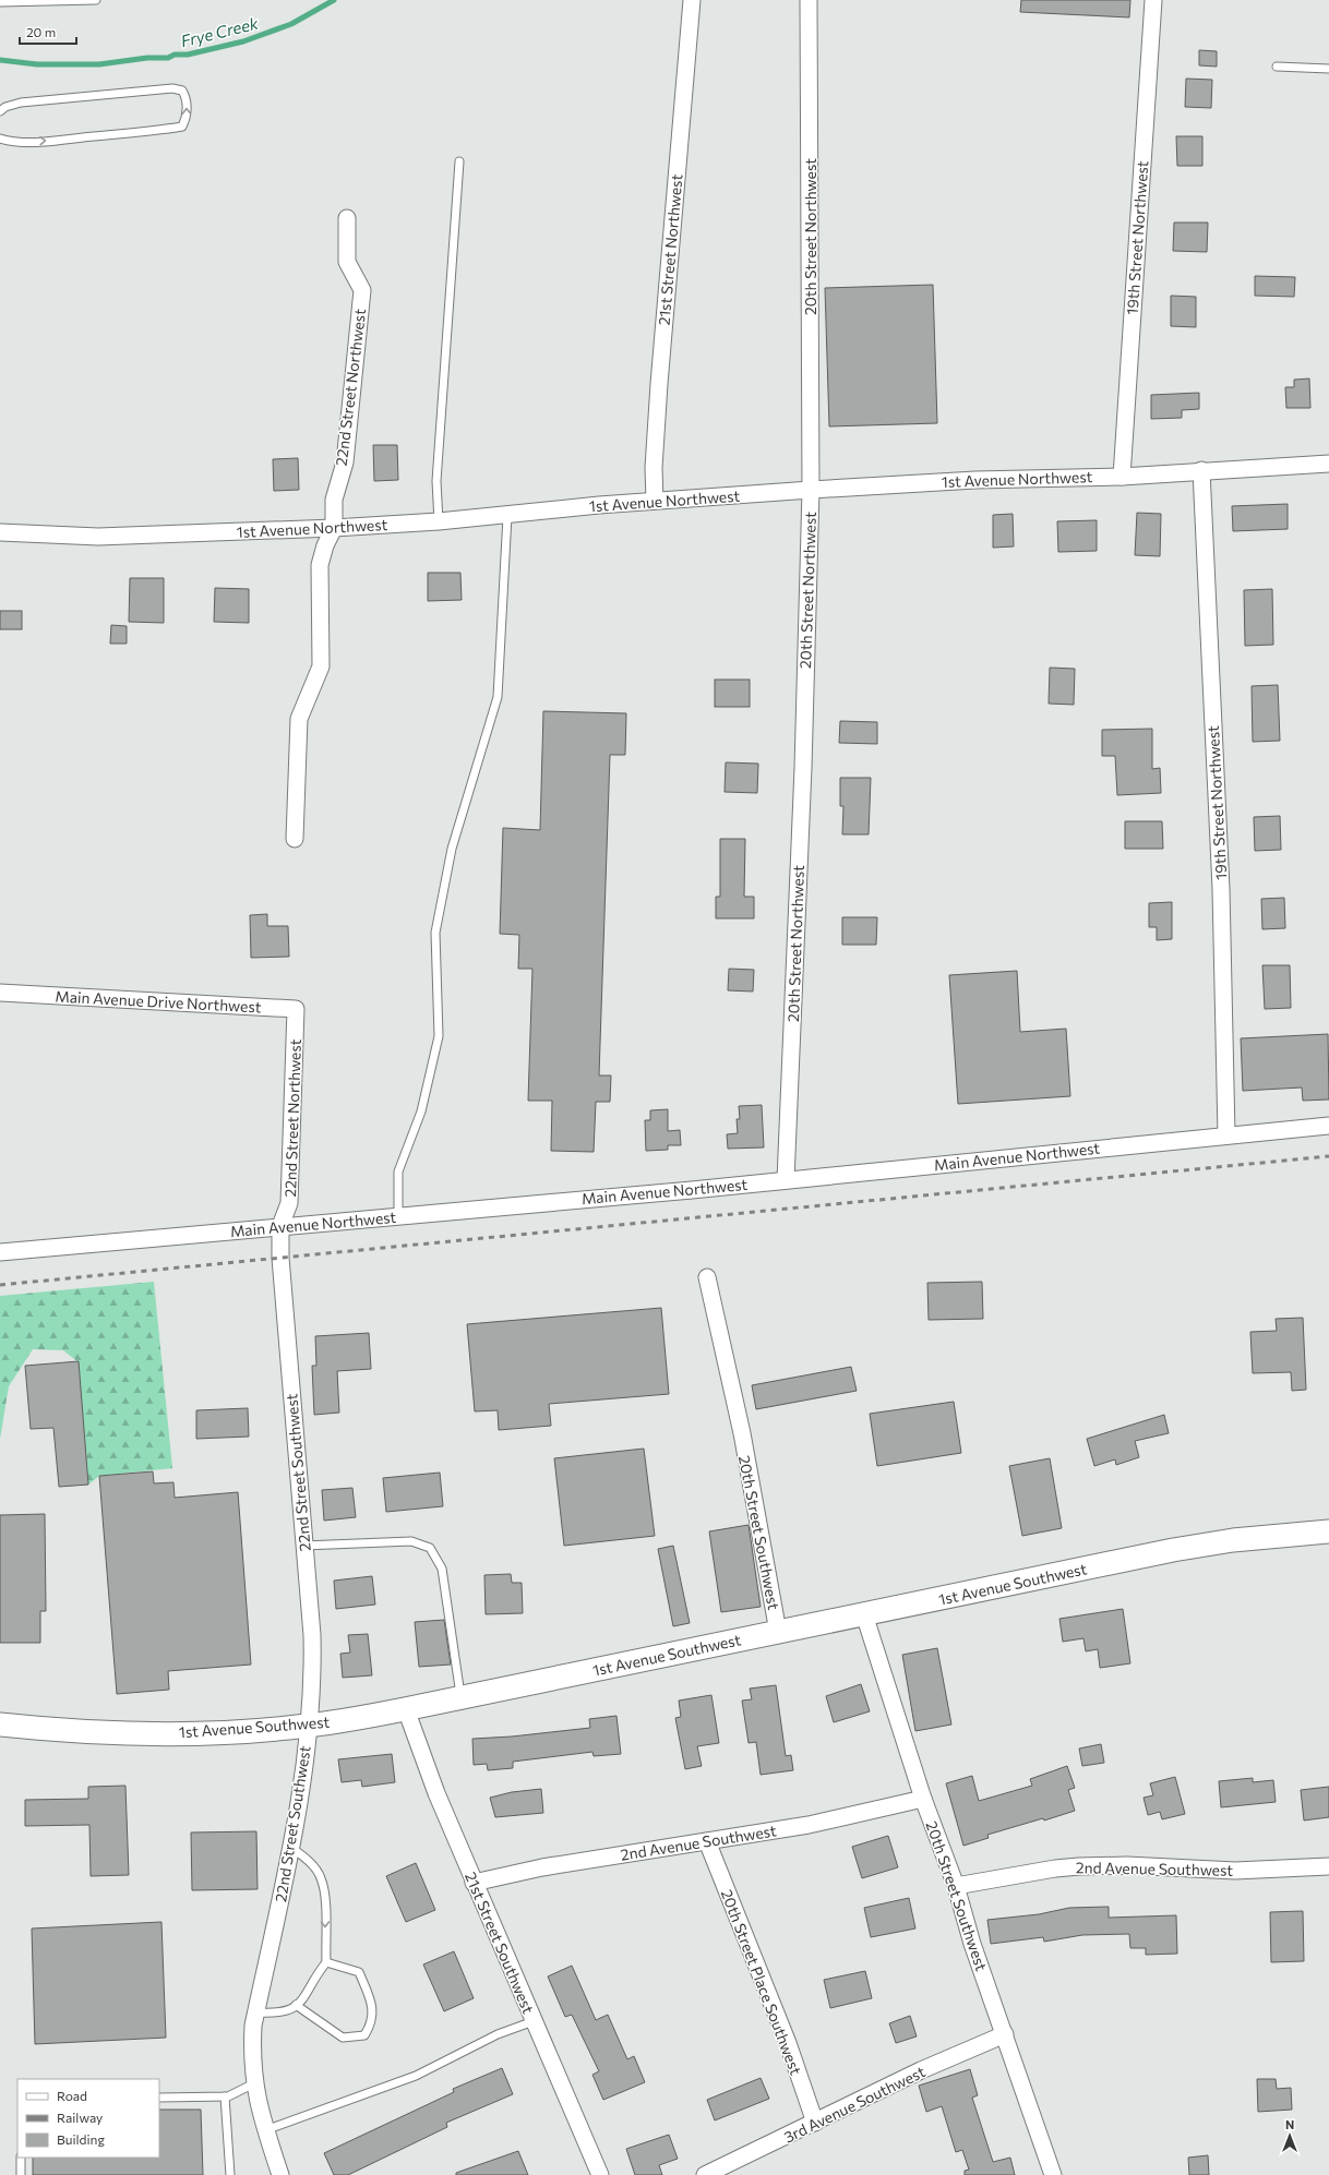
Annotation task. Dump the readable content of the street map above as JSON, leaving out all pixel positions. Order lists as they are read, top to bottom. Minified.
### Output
{"streets":{"main road":["1st Avenue Southwest"],"street":["20th Street Northwest","19th Street Northwest","21st Street Northwest","22nd Street Northwest","1st Avenue Northwest","Main Avenue Drive Northwest","Main Avenue Northwest","22nd Street Southwest","20th Street Southwest","2nd Avenue Southwest","21st Street Southwest","20th Street Place Southwest","3rd Avenue Southwest"]},"crossings":[["20th Street Northwest","1st Avenue Northwest"],["20th Street Northwest","Main Avenue Northwest"],["19th Street Northwest","1st Avenue Northwest"],["19th Street Northwest","Main Avenue Northwest"],["21st Street Northwest","1st Avenue Northwest"],["22nd Street Northwest","1st Avenue Northwest"],["22nd Street Northwest","Main Avenue Drive Northwest"],["22nd Street Northwest","Main Avenue Northwest"],["22nd Street Northwest","22nd Street Southwest"],["22nd Street Southwest","1st Avenue Southwest"],["20th Street Southwest","1st Avenue Southwest"],["20th Street Southwest","2nd Avenue Southwest"],["20th Street Southwest","3rd Avenue Southwest"],["1st Avenue Southwest","21st Street Southwest"],["2nd Avenue Southwest","21st Street Southwest"],["2nd Avenue Southwest","20th Street Place Southwest"],["20th Street Place Southwest","3rd Avenue Southwest"]],"water":["Frye Creek"],"legend":["Road","Railway","Building"],"scale_bar":"20 m","north":"top"}
